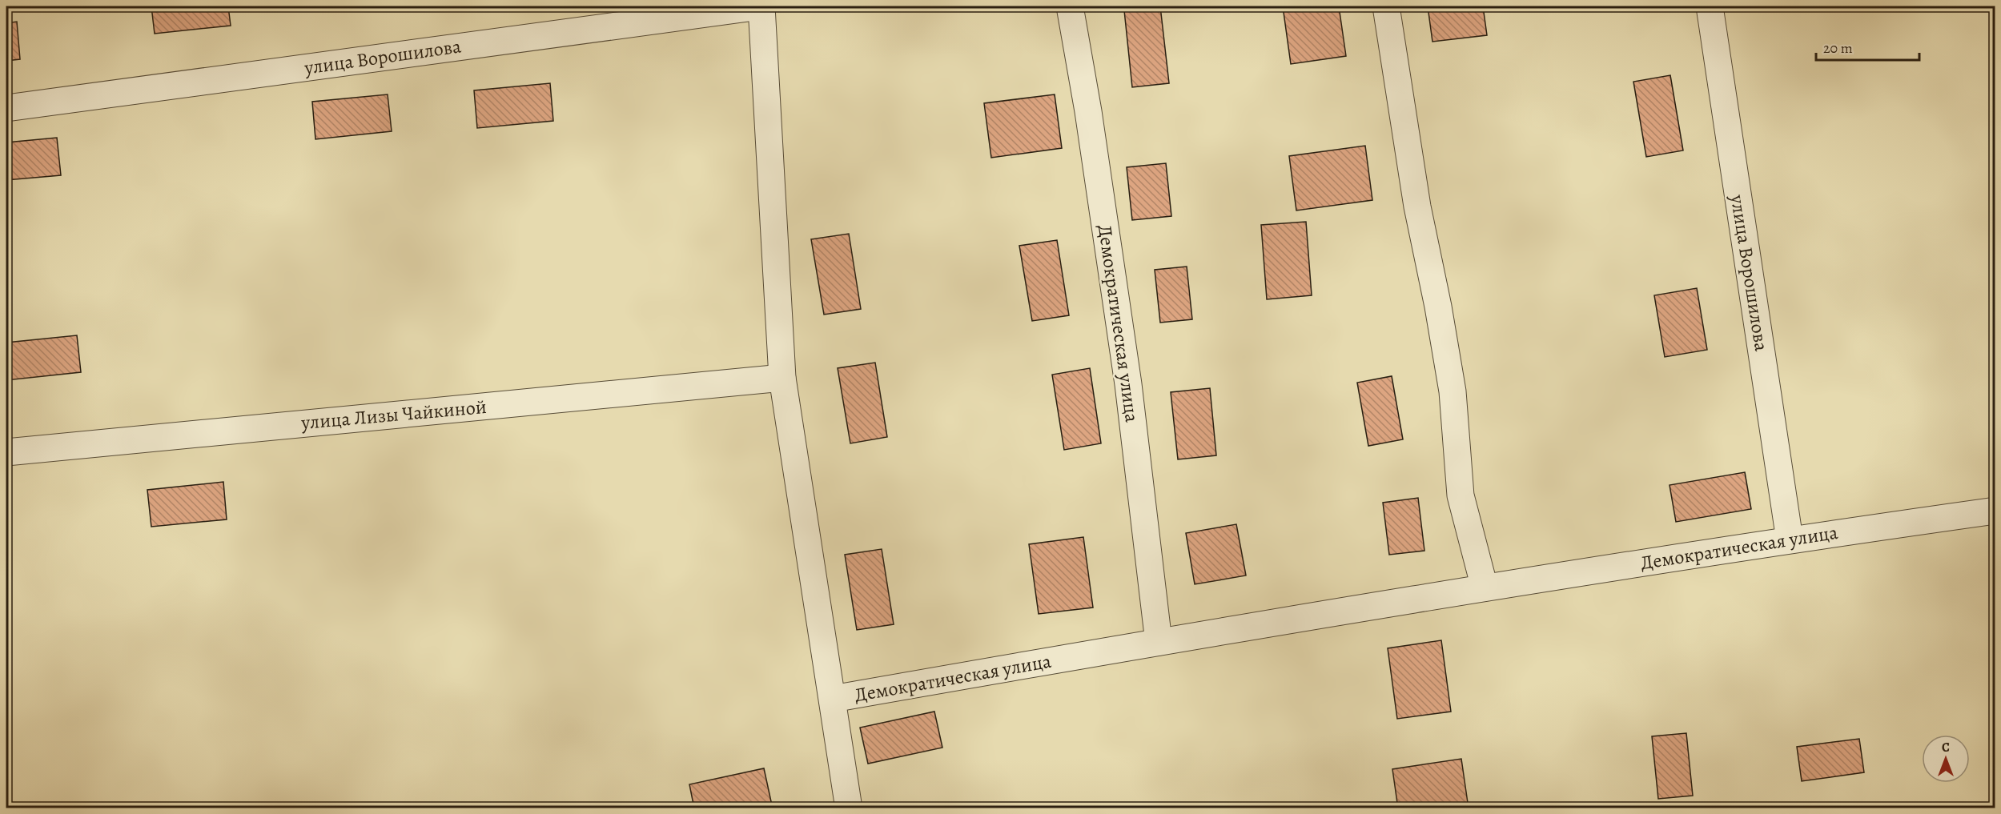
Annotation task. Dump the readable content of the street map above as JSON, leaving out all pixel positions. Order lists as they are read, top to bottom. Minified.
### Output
{"streets":{"street":["улица Ворошилова","Демократическая улица","улица Лизы Чайкиной"]},"crossings":[["улица Ворошилова","Демократическая улица"]],"scale_bar":"20 m","north":"top"}
